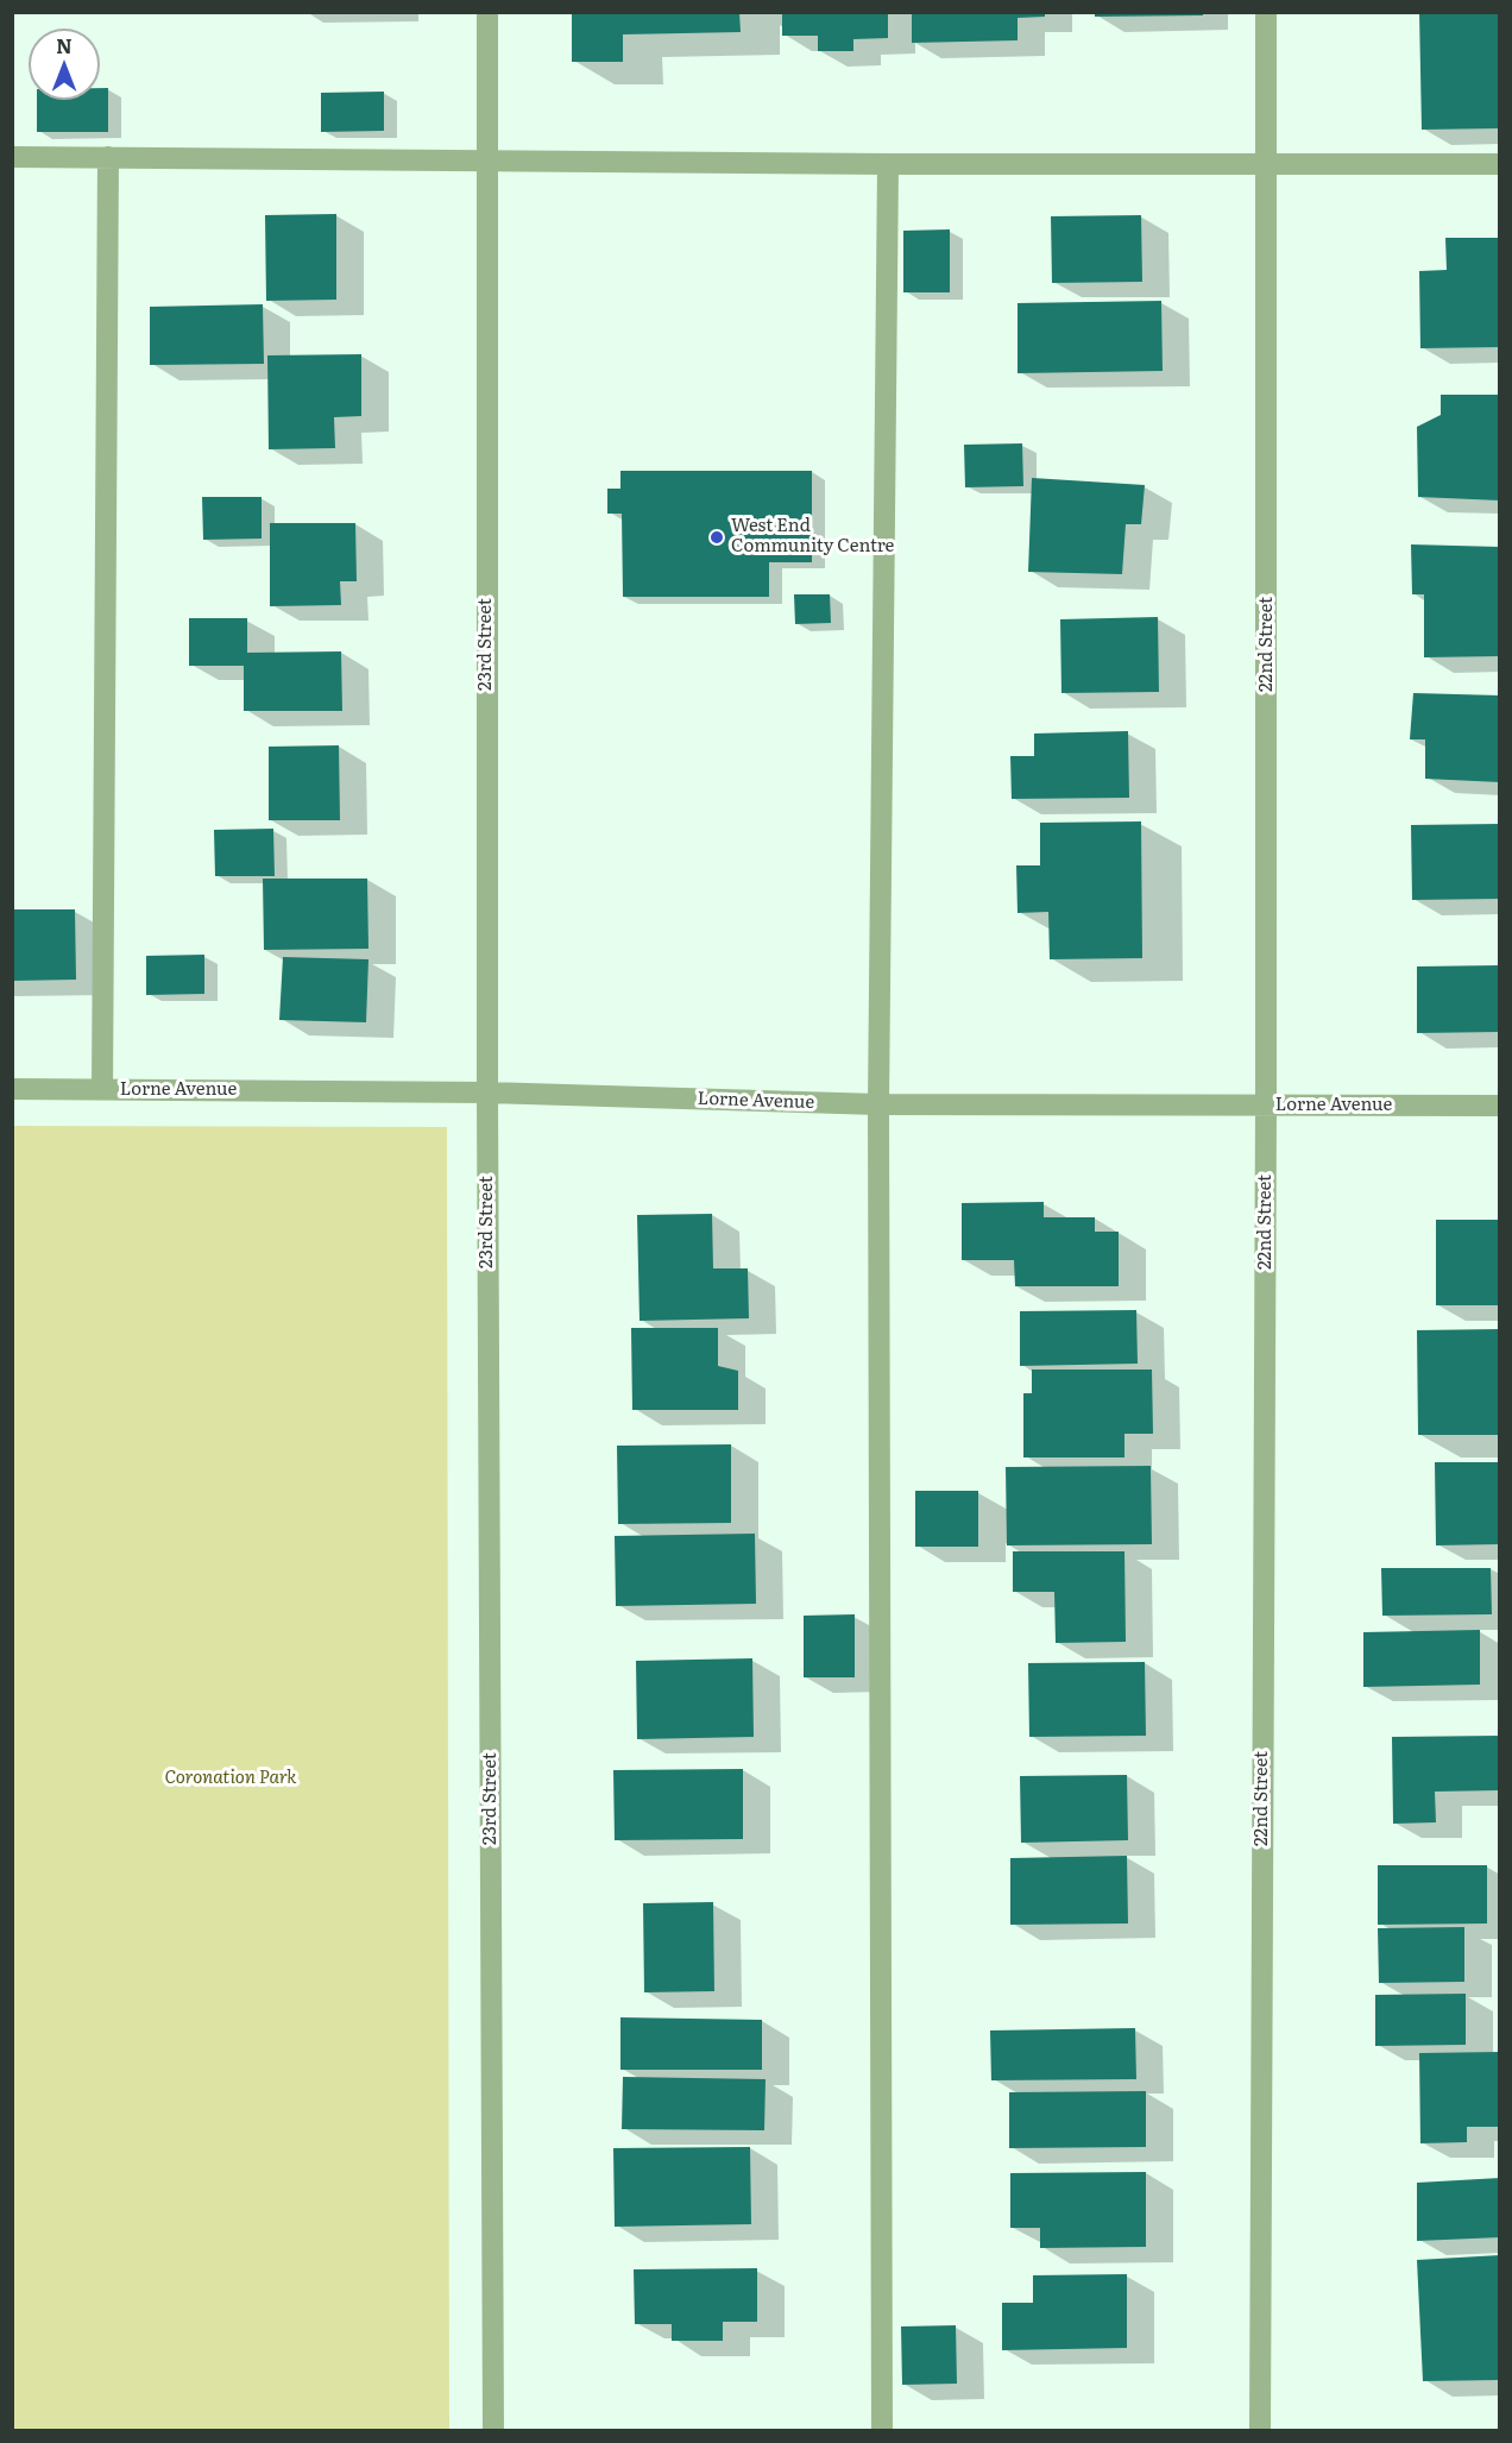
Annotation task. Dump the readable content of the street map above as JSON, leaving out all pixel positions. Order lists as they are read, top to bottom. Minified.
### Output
{"streets":{"street":["23rd Street","22nd Street","Lorne Avenue"]},"crossings":[["23rd Street","Lorne Avenue"],["22nd Street","Lorne Avenue"]],"parks":["Coronation Park"],"places":["West End Community Centre"],"north":"top"}
